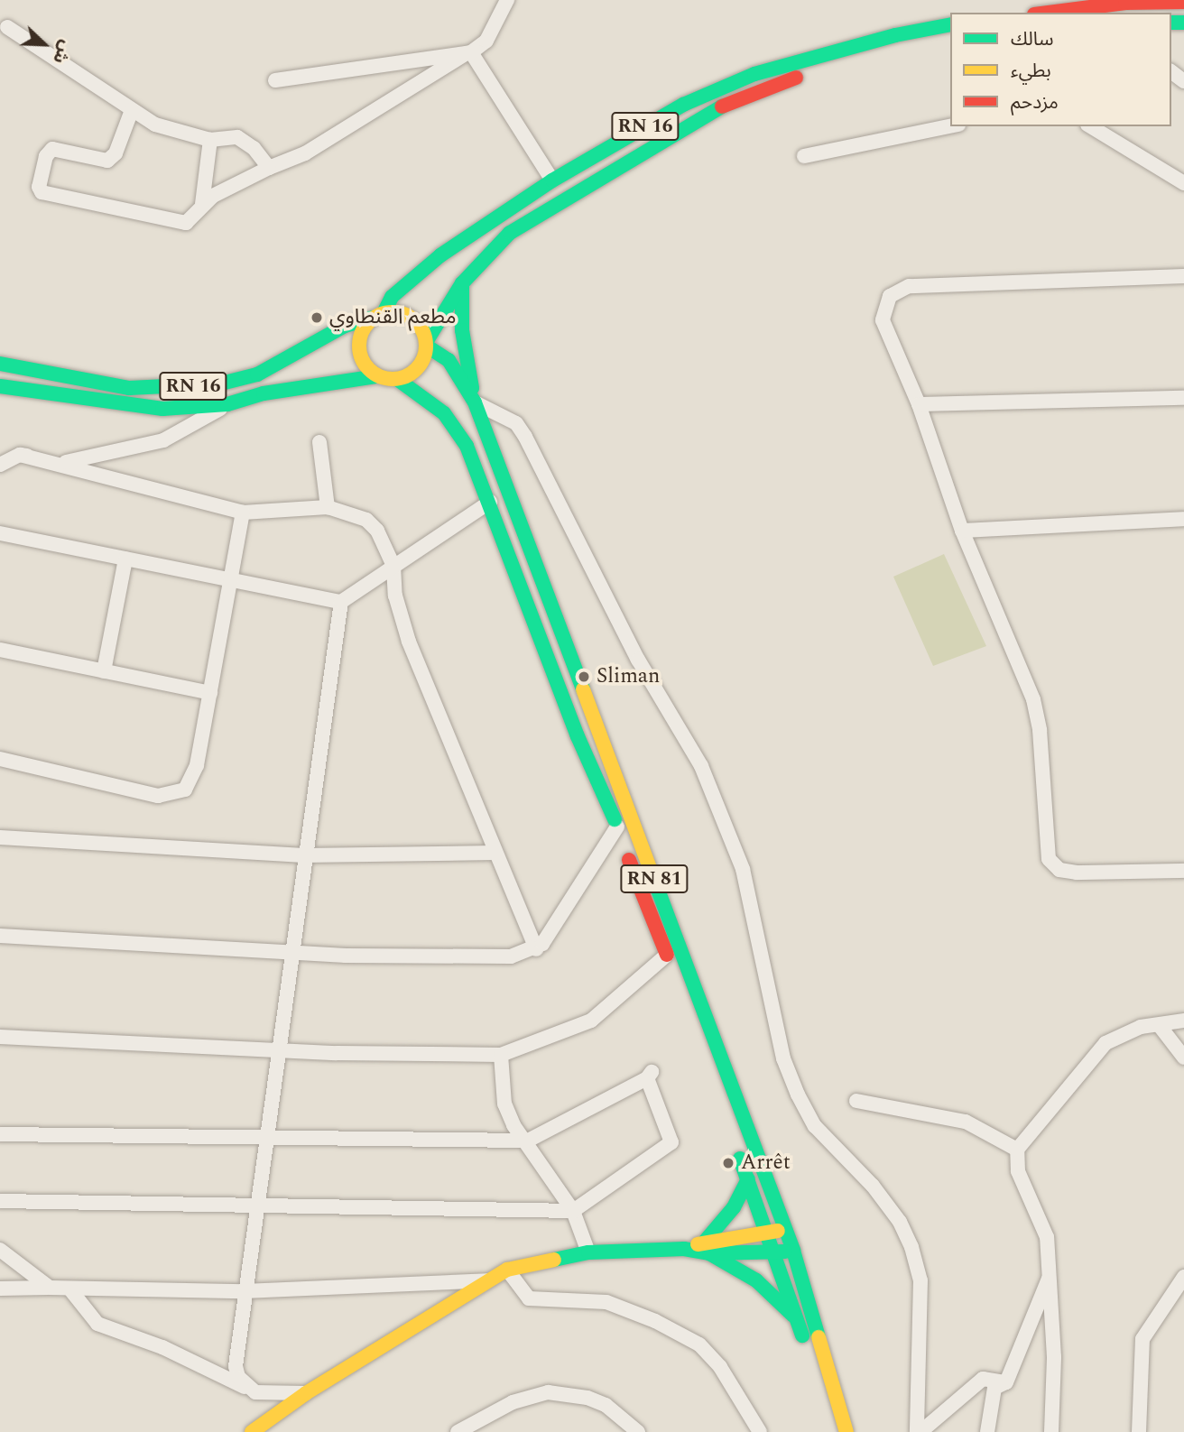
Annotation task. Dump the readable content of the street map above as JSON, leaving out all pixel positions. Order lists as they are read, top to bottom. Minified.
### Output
{"streets":{"main road":["RN 16","RN 81"]},"crossings":[["RN 16","RN 81"]],"places":["مطعم القنطاوي","Sliman","Arrêt"],"legend":["سالك","بطيء","مزدحم"],"north":"bottom right"}
